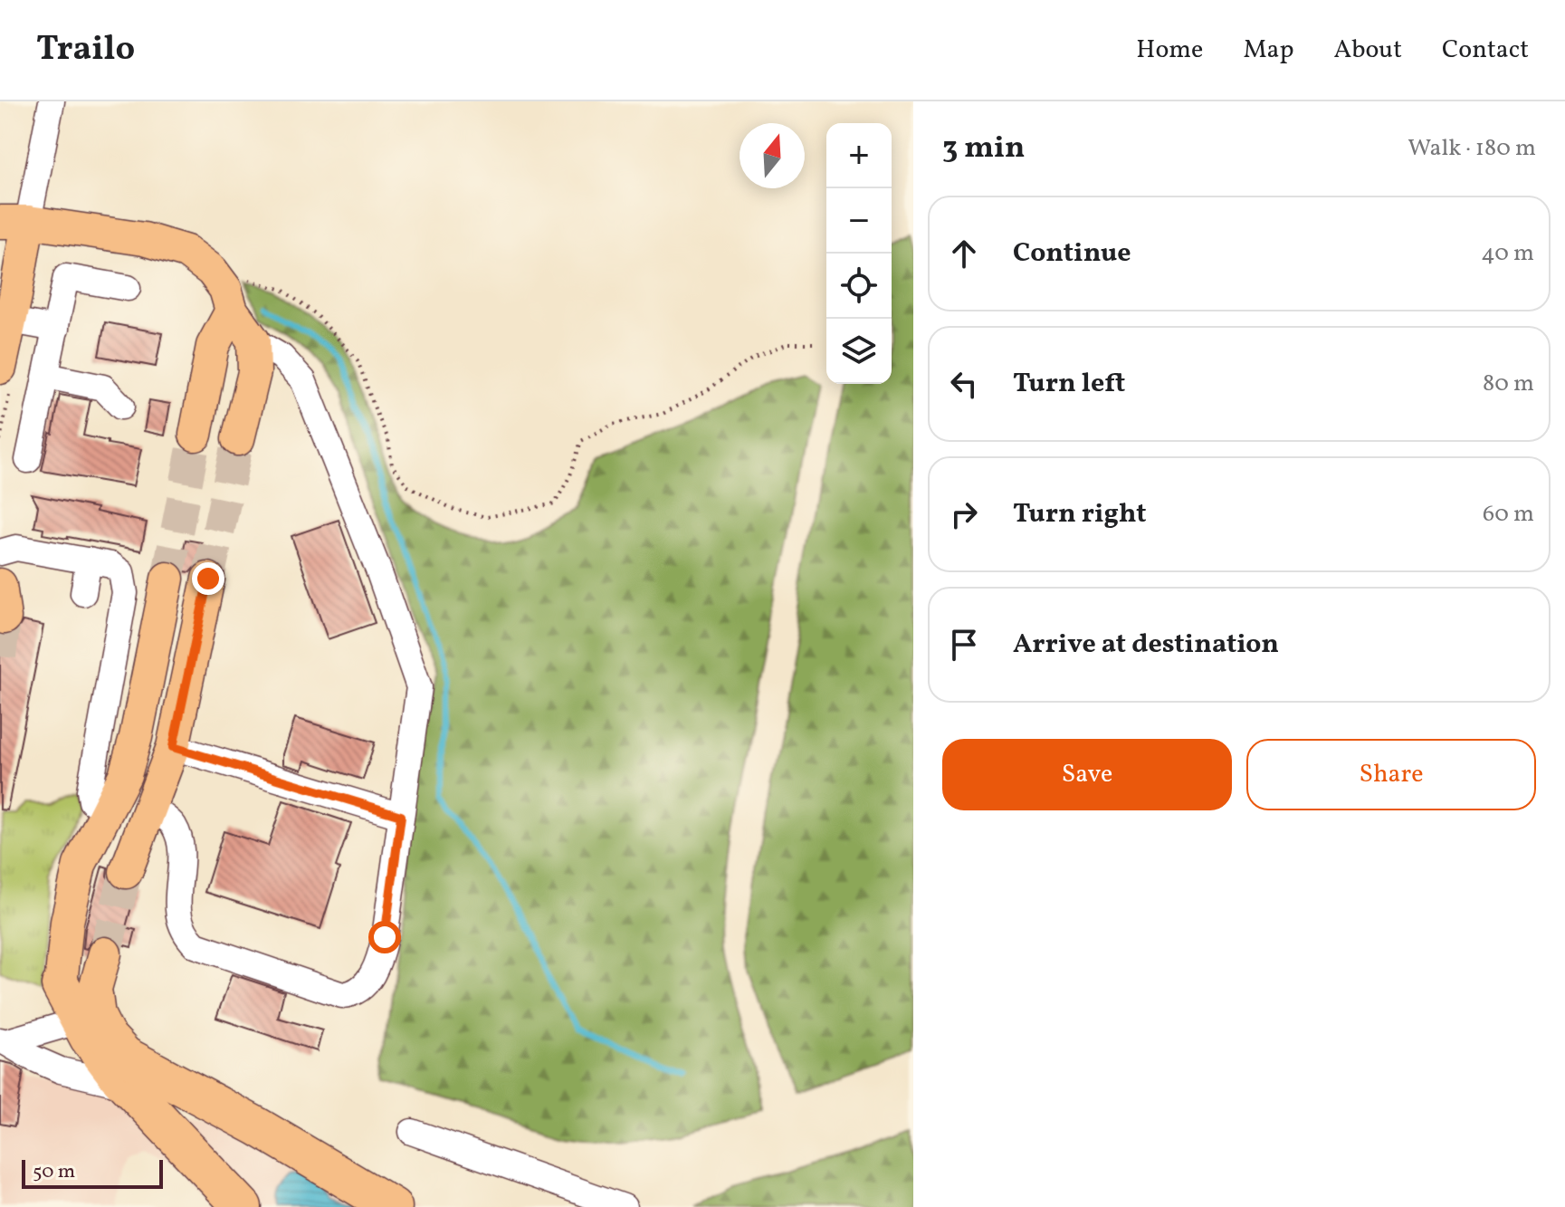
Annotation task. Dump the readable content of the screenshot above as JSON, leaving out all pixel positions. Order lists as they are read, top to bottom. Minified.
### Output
{"scale_bar":"50 m","north":"top","page":{"header":"Trailo","nav":["Home","Map","About","Contact"],"heading":["3 min","Walk · 180 m"],"map_buttons":["+","−"],"list":[["Continue","40 m"],["Turn left","80 m"],["Turn right","60 m"],"Arrive at destination"],"buttons":["Save","Share"],"scale":"50 m"}}
